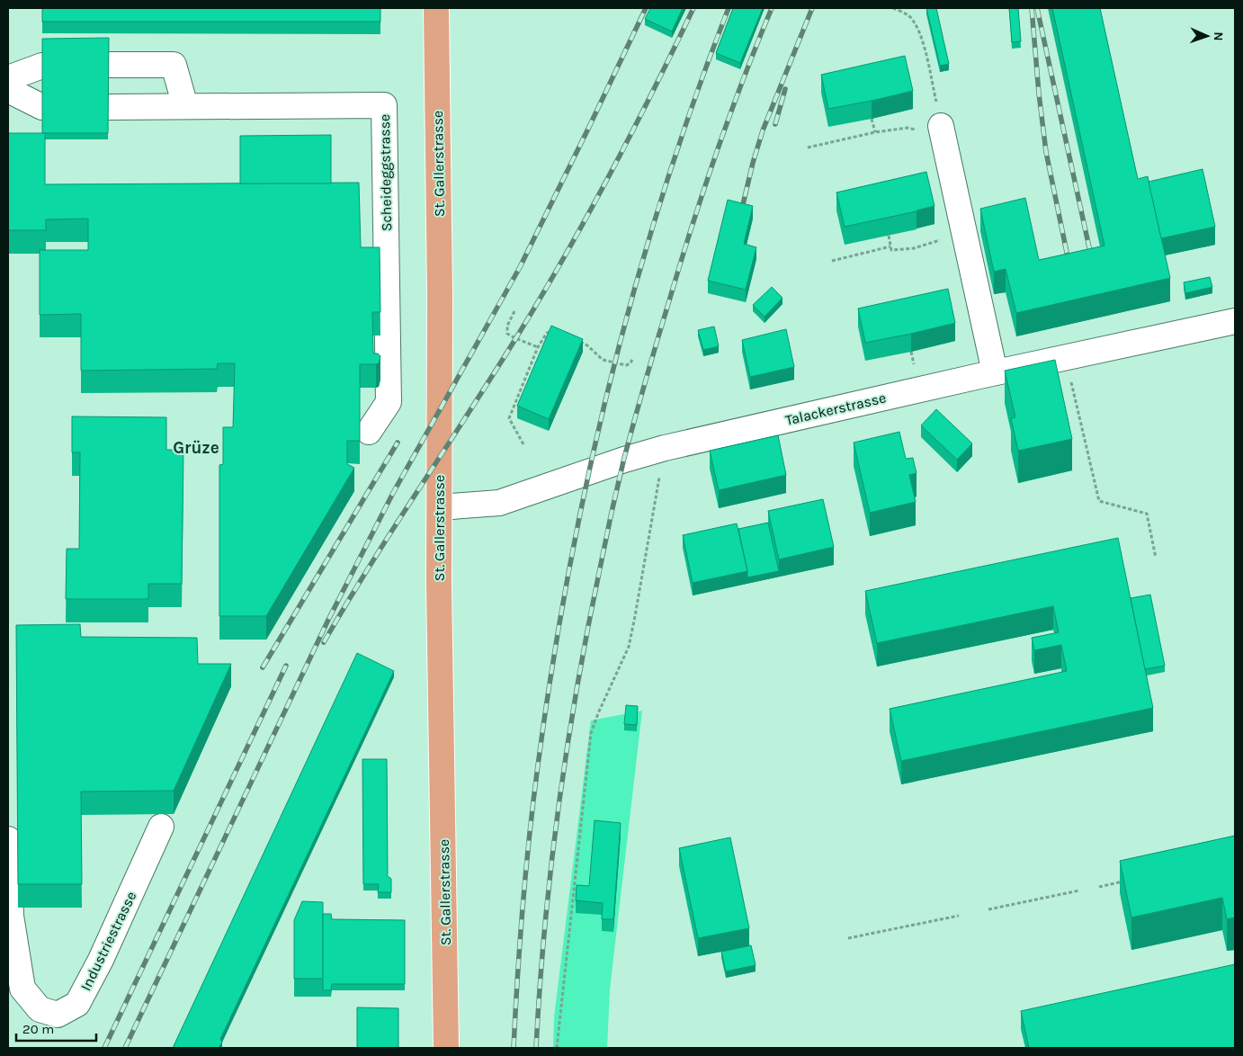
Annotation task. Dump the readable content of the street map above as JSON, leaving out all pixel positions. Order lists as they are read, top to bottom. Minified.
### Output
{"streets":{"main road":["St. Gallerstrasse"],"street":["Scheideggstrasse","Talackerstrasse","Industriestrasse"]},"crossings":[["St. Gallerstrasse","Talackerstrasse"]],"districts":["Grüze"],"scale_bar":"20 m","north":"right"}
